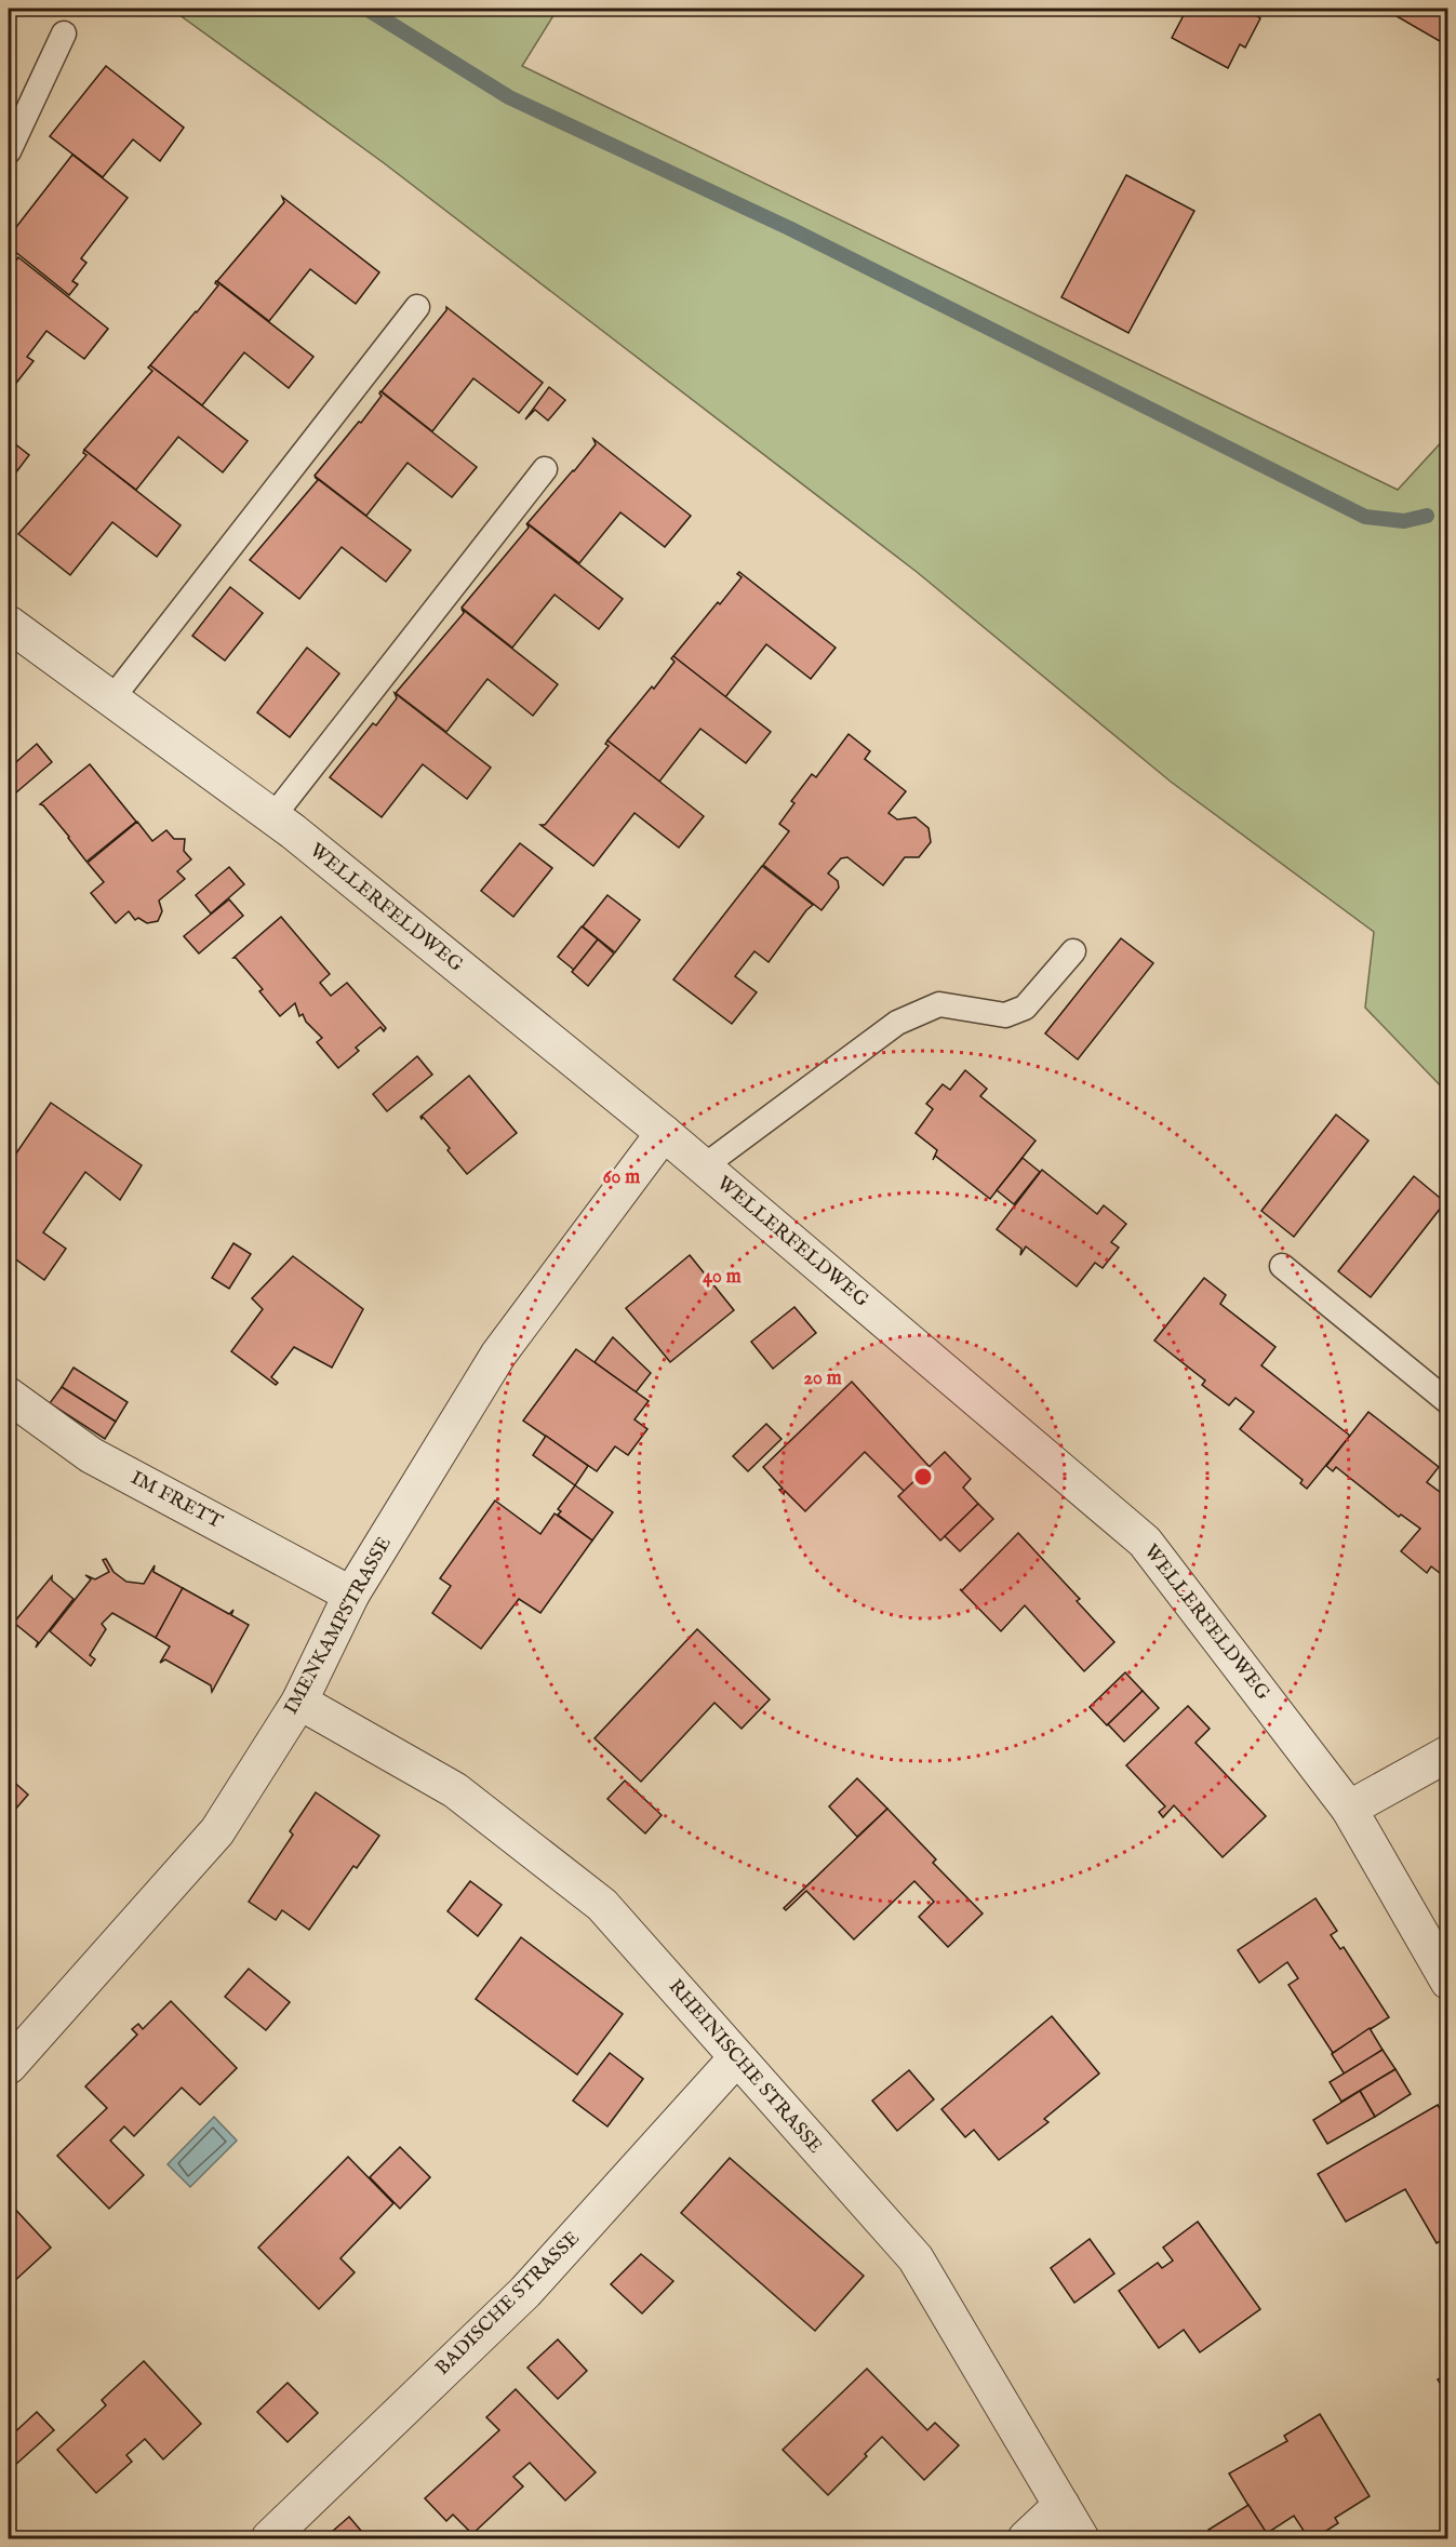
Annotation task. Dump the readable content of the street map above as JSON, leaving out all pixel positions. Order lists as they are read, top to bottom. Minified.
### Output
{"streets":{"street":["WELLERFELDWEG","IM FRETT","IMENKAMPSTRASSE","RHEINISCHE STRASSE","BADISCHE STRASSE"]},"crossings":[["WELLERFELDWEG","IMENKAMPSTRASSE"],["IM FRETT","IMENKAMPSTRASSE"],["IMENKAMPSTRASSE","RHEINISCHE STRASSE"],["RHEINISCHE STRASSE","BADISCHE STRASSE"]],"rings":["60 m","40 m","20 m"]}
